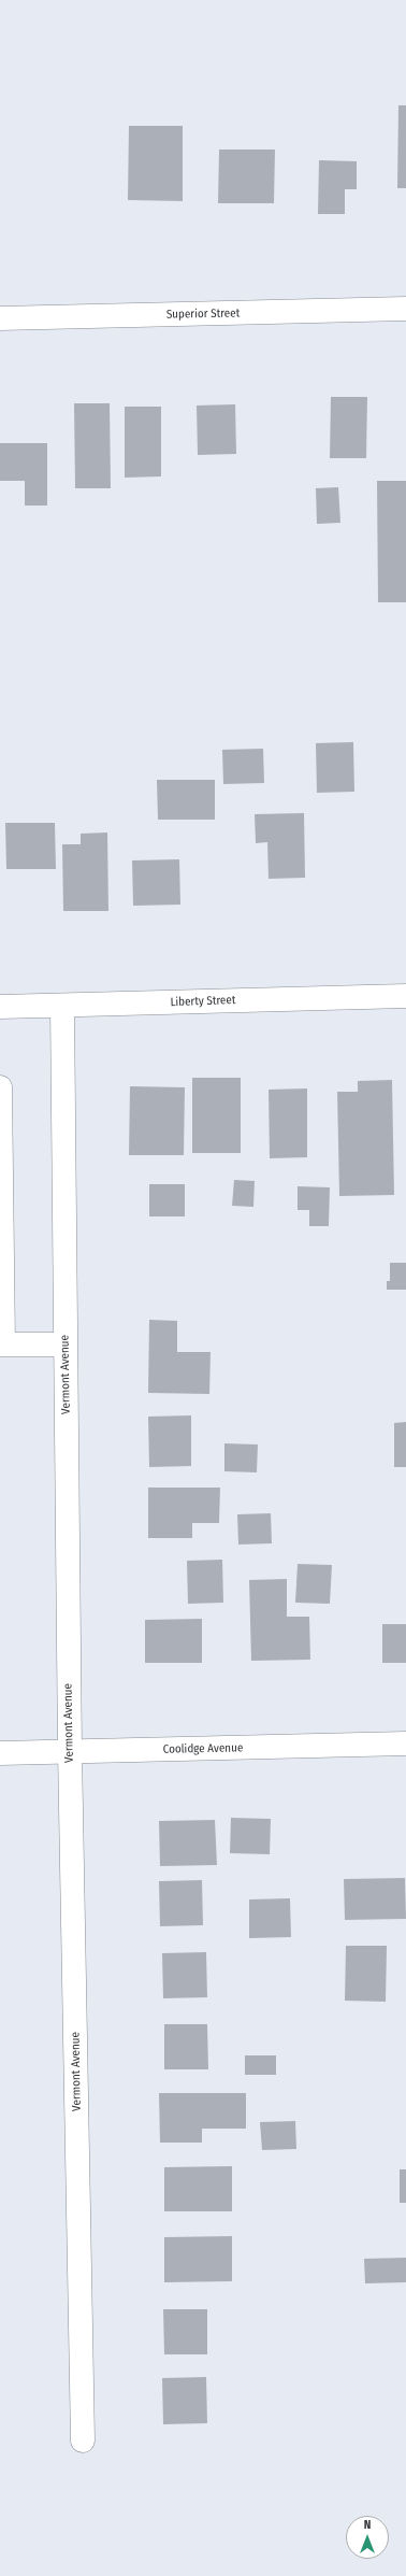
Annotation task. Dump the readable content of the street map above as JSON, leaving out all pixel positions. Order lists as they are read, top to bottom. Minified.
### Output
{"streets":{"street":["Superior Street","Liberty Street","Vermont Avenue","Coolidge Avenue"]},"crossings":[["Liberty Street","Vermont Avenue"],["Vermont Avenue","Coolidge Avenue"]],"north":"top"}
